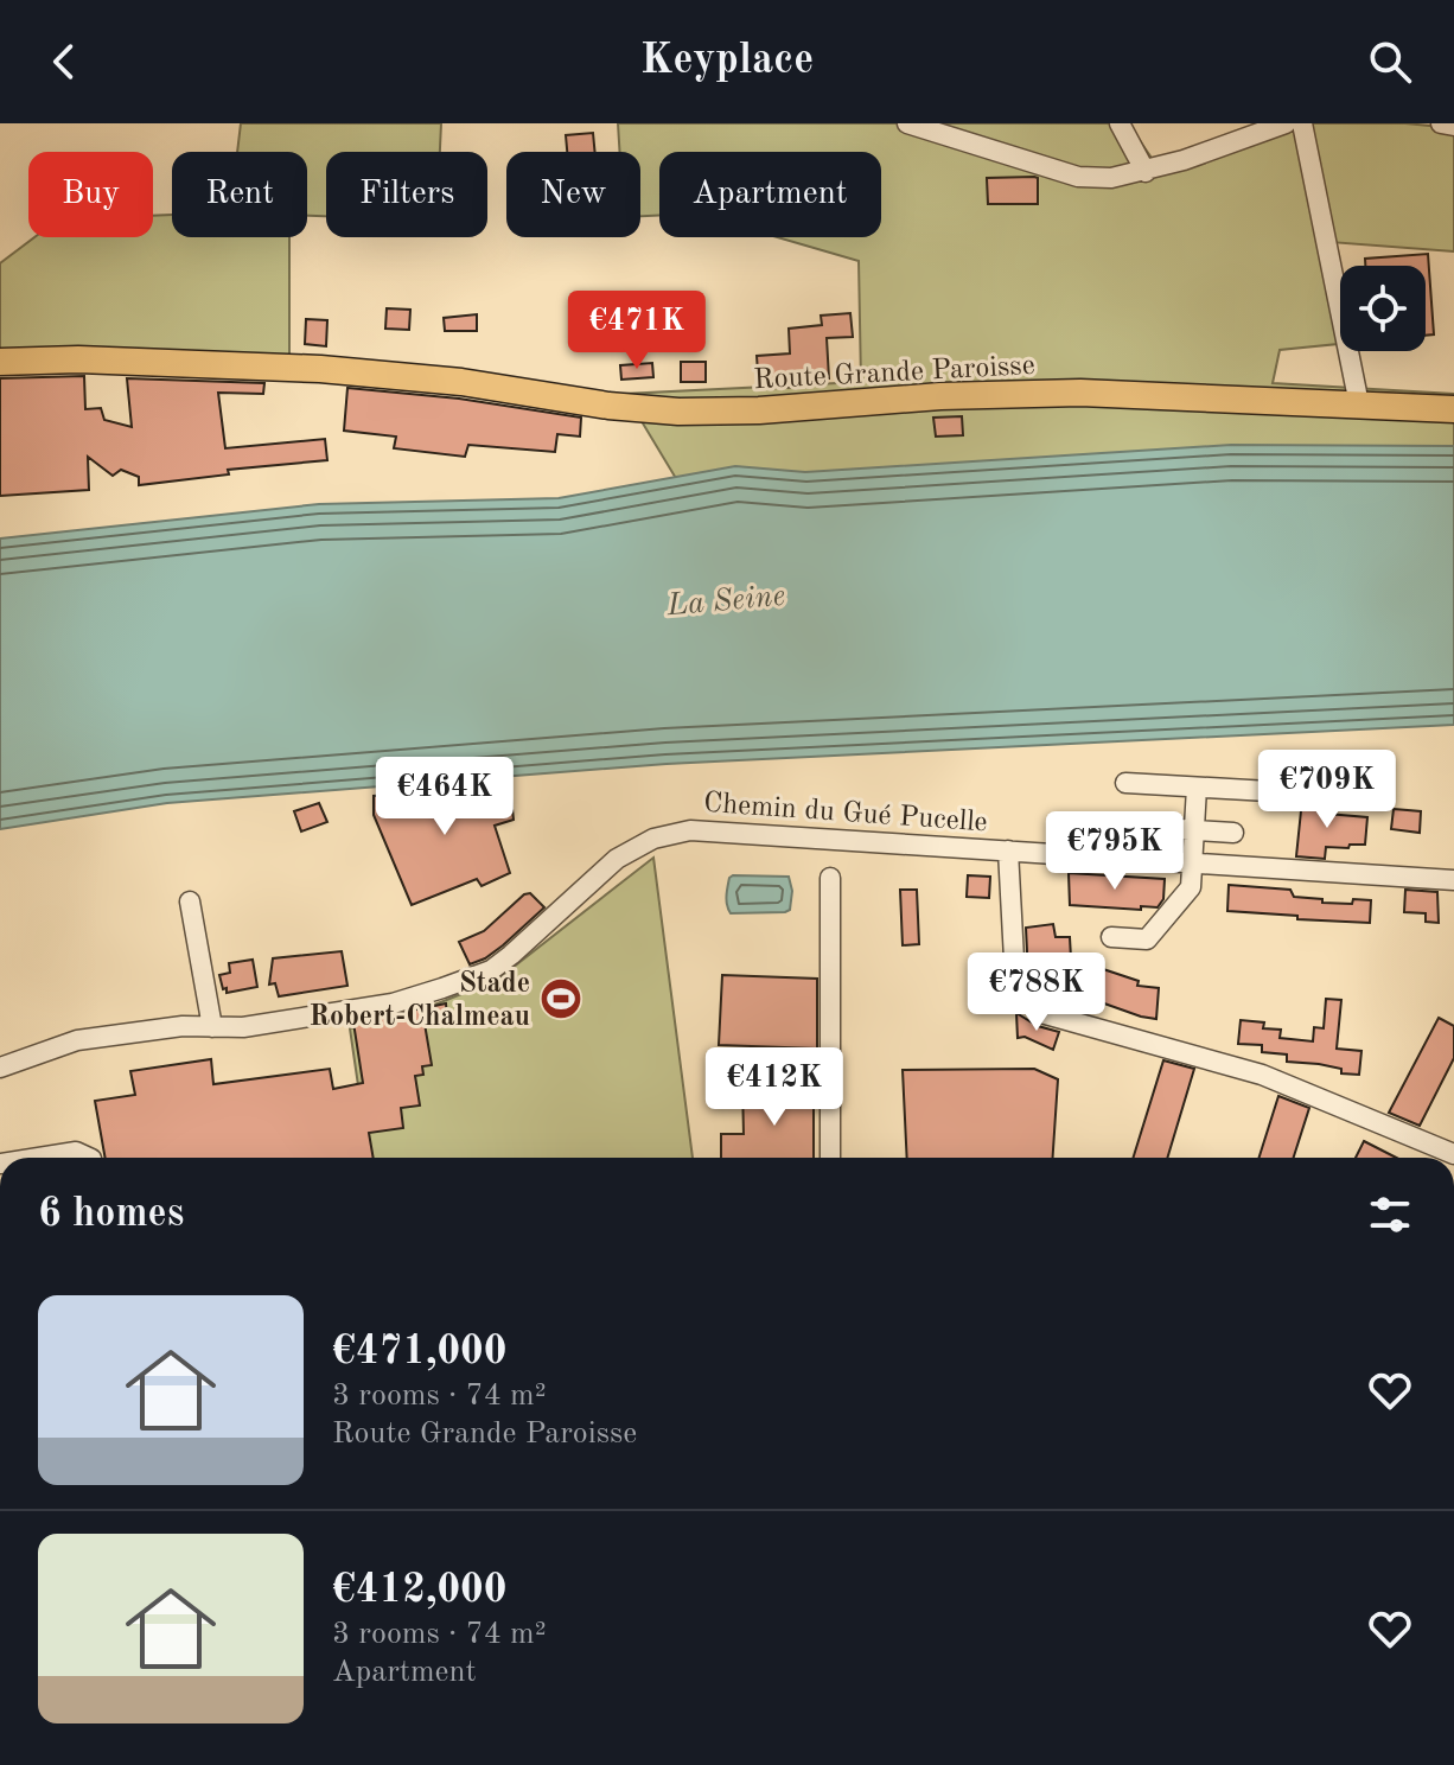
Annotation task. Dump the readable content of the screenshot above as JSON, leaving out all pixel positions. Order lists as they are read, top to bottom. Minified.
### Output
{"streets":{"main road":["Route Grande Paroisse"],"street":["Chemin du Gué Pucelle"]},"water":["La Seine"],"places":{"sports":["Stade Robert-Chalmeau"]},"page":{"header":"Keyplace","chip":["Buy","Rent","Filters","New","Apartment"],"price":["€471K","€709K","€464K","€795K","€788K","€412K"],"heading":"6 homes","list":[{"name":"€471,000","note":"3 rooms · 74 m² · Route Grande Paroisse"},{"name":"€412,000","note":"3 rooms · 74 m² · Apartment"}]}}
